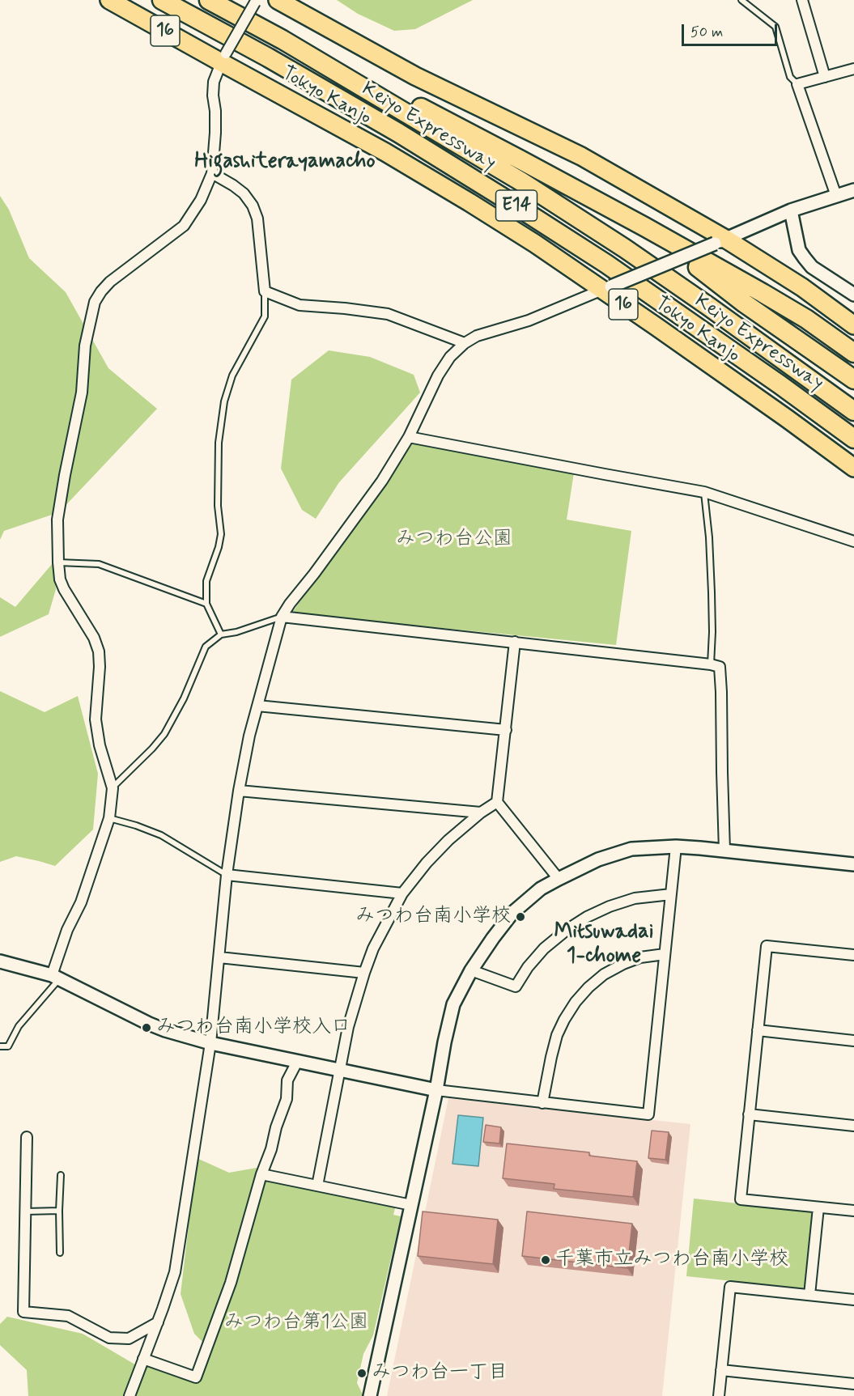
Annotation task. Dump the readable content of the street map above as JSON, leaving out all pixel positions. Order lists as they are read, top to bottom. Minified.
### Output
{"streets":{"highway":["16","Tokyo Kanjo","Keiyo Expressway","E14"]},"districts":["Higashiterayamacho","Mitsuwadai 1-chome"],"parks":["みつわ台公園","みつわ台第1公園"],"places":["みつわ台南小学校","みつわ台南小学校入口","千葉市立みつわ台南小学校","みつわ台一丁目"],"scale_bar":"50 m"}
